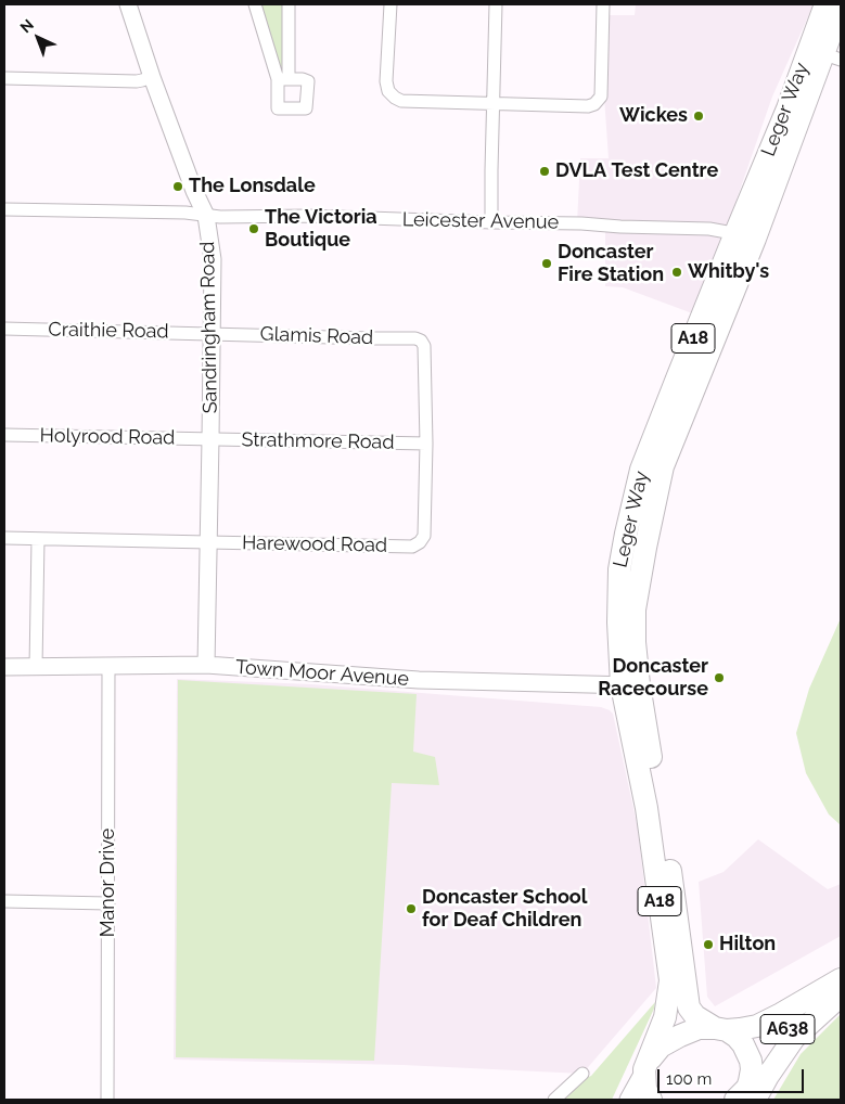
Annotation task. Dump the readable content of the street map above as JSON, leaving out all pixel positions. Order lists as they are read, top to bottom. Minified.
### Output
{"streets":{"highway":["Leger Way","A18","A638"],"street":["Leicester Avenue","Sandringham Road","Craithie Road","Glamis Road","Holyrood Road","Strathmore Road","Harewood Road","Town Moor Avenue","Manor Drive"]},"crossings":[["Leger Way","Leicester Avenue"],["Leger Way","Town Moor Avenue"],["Leger Way","A638"],["Leicester Avenue","Sandringham Road"],["Sandringham Road","Craithie Road"],["Sandringham Road","Glamis Road"],["Sandringham Road","Holyrood Road"],["Sandringham Road","Strathmore Road"],["Sandringham Road","Harewood Road"],["Sandringham Road","Town Moor Avenue"],["Craithie Road","Glamis Road"],["Glamis Road","Strathmore Road"],["Glamis Road","Harewood Road"],["Holyrood Road","Strathmore Road"],["Strathmore Road","Harewood Road"],["Town Moor Avenue","Manor Drive"]],"places":["Wickes","DVLA Test Centre","The Lonsdale","The Victoria Boutique","Doncaster Fire Station","Whitby's","Doncaster Racecourse","Doncaster School for Deaf Children","Hilton"],"scale_bar":"100 m","north":"top left"}
